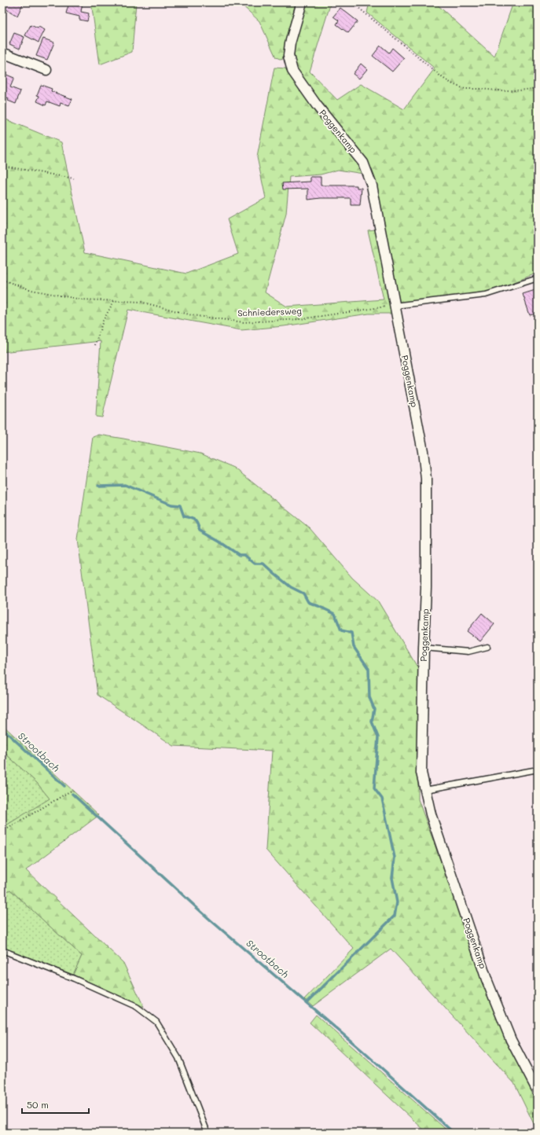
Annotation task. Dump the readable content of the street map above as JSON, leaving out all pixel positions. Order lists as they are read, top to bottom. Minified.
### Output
{"streets":{"street":["Poggenkamp"],"path":["Schniedersweg"]},"crossings":[["Poggenkamp","Schniedersweg"]],"water":["Strootbach"],"scale_bar":"50 m"}
